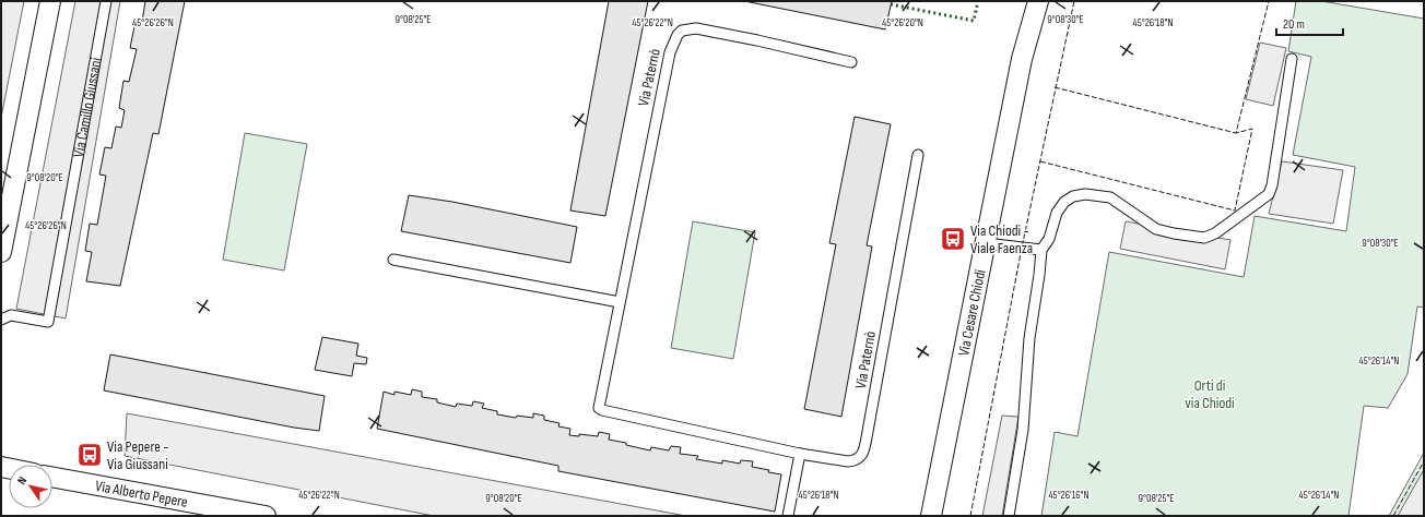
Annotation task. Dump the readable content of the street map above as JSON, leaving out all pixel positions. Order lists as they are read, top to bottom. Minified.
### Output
{"streets":{"street":["Via Cesare Chiodi","Via Alberto Pepere"],"lane":["Via Paternò","Via Camillo Giussani"]},"parks":["Orti di via Chiodi"],"places":{"bus stop":["Via Chiodi - Viale Faenza","Via Pepere - Via Giussani"]},"scale_bar":"20 m","north":"top left","coordinates":["9°08'25\"E","9°08'30\"E","45°26'26\"N","45°26'22\"N","45°26'20\"N","45°26'18\"N","9°08'20\"E","45°26'14\"N","45°26'16\"N"]}
